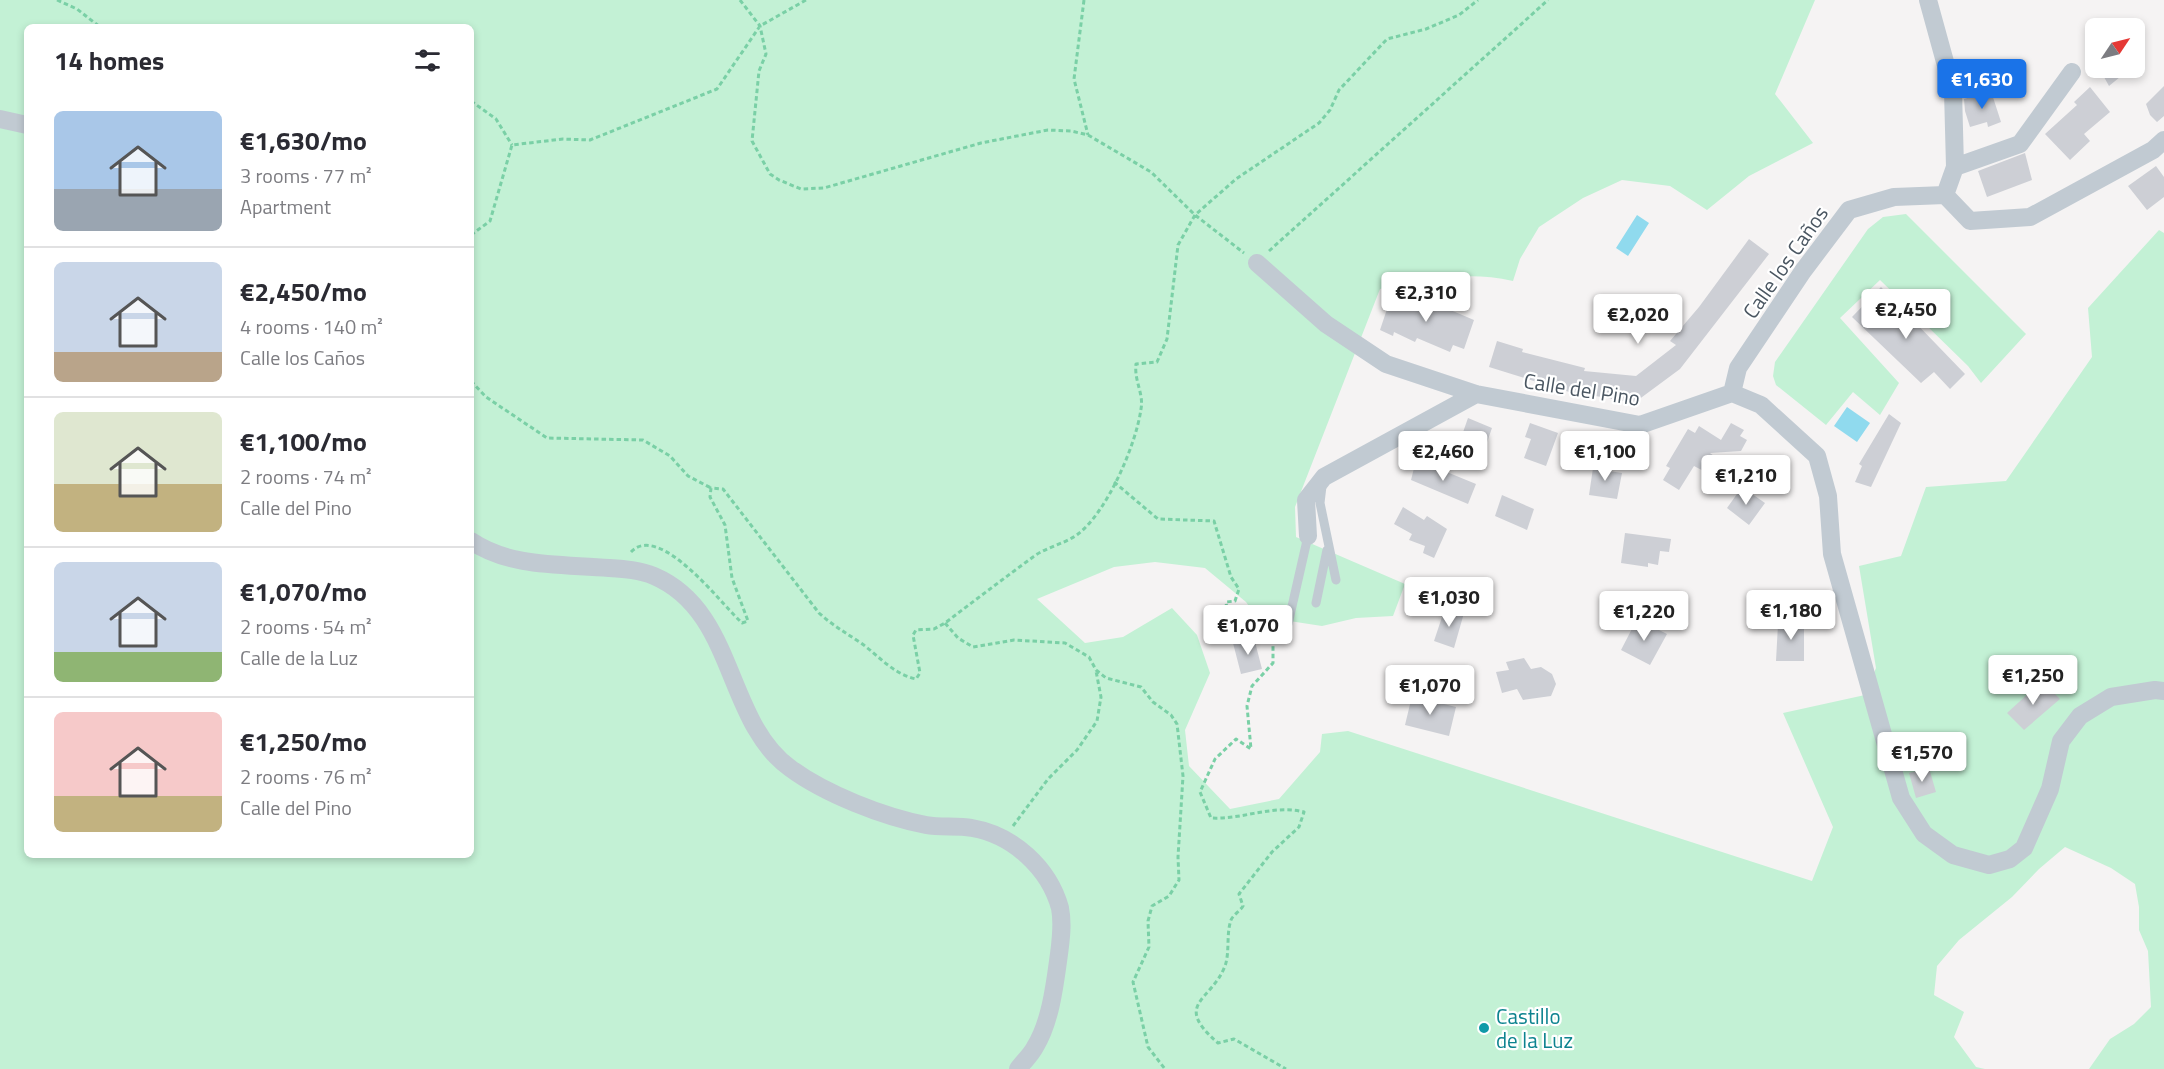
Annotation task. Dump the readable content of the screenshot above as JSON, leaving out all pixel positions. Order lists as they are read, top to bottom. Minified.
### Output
{"streets":{"street":["Calle los Caños","Calle del Pino"]},"crossings":[["Calle los Caños","Calle del Pino"]],"places":["Castillo de la Luz"],"north":"top right","page":{"heading":"14 homes","price":["€1,630","€2,310","€2,450","€2,020","€2,460","€1,100","€1,210","€1,030","€1,180","€1,220","€1,070","€1,250","€1,070","€1,570"],"list":[{"name":"€1,630/mo","note":"3 rooms · 77 m² · Apartment"},{"name":"€2,450/mo","note":"4 rooms · 140 m² · Calle los Caños"},{"name":"€1,100/mo","note":"2 rooms · 74 m² · Calle del Pino"},{"name":"€1,070/mo","note":"2 rooms · 54 m² · Calle de la Luz"},{"name":"€1,250/mo","note":"2 rooms · 76 m² · Calle del Pino"}]}}
